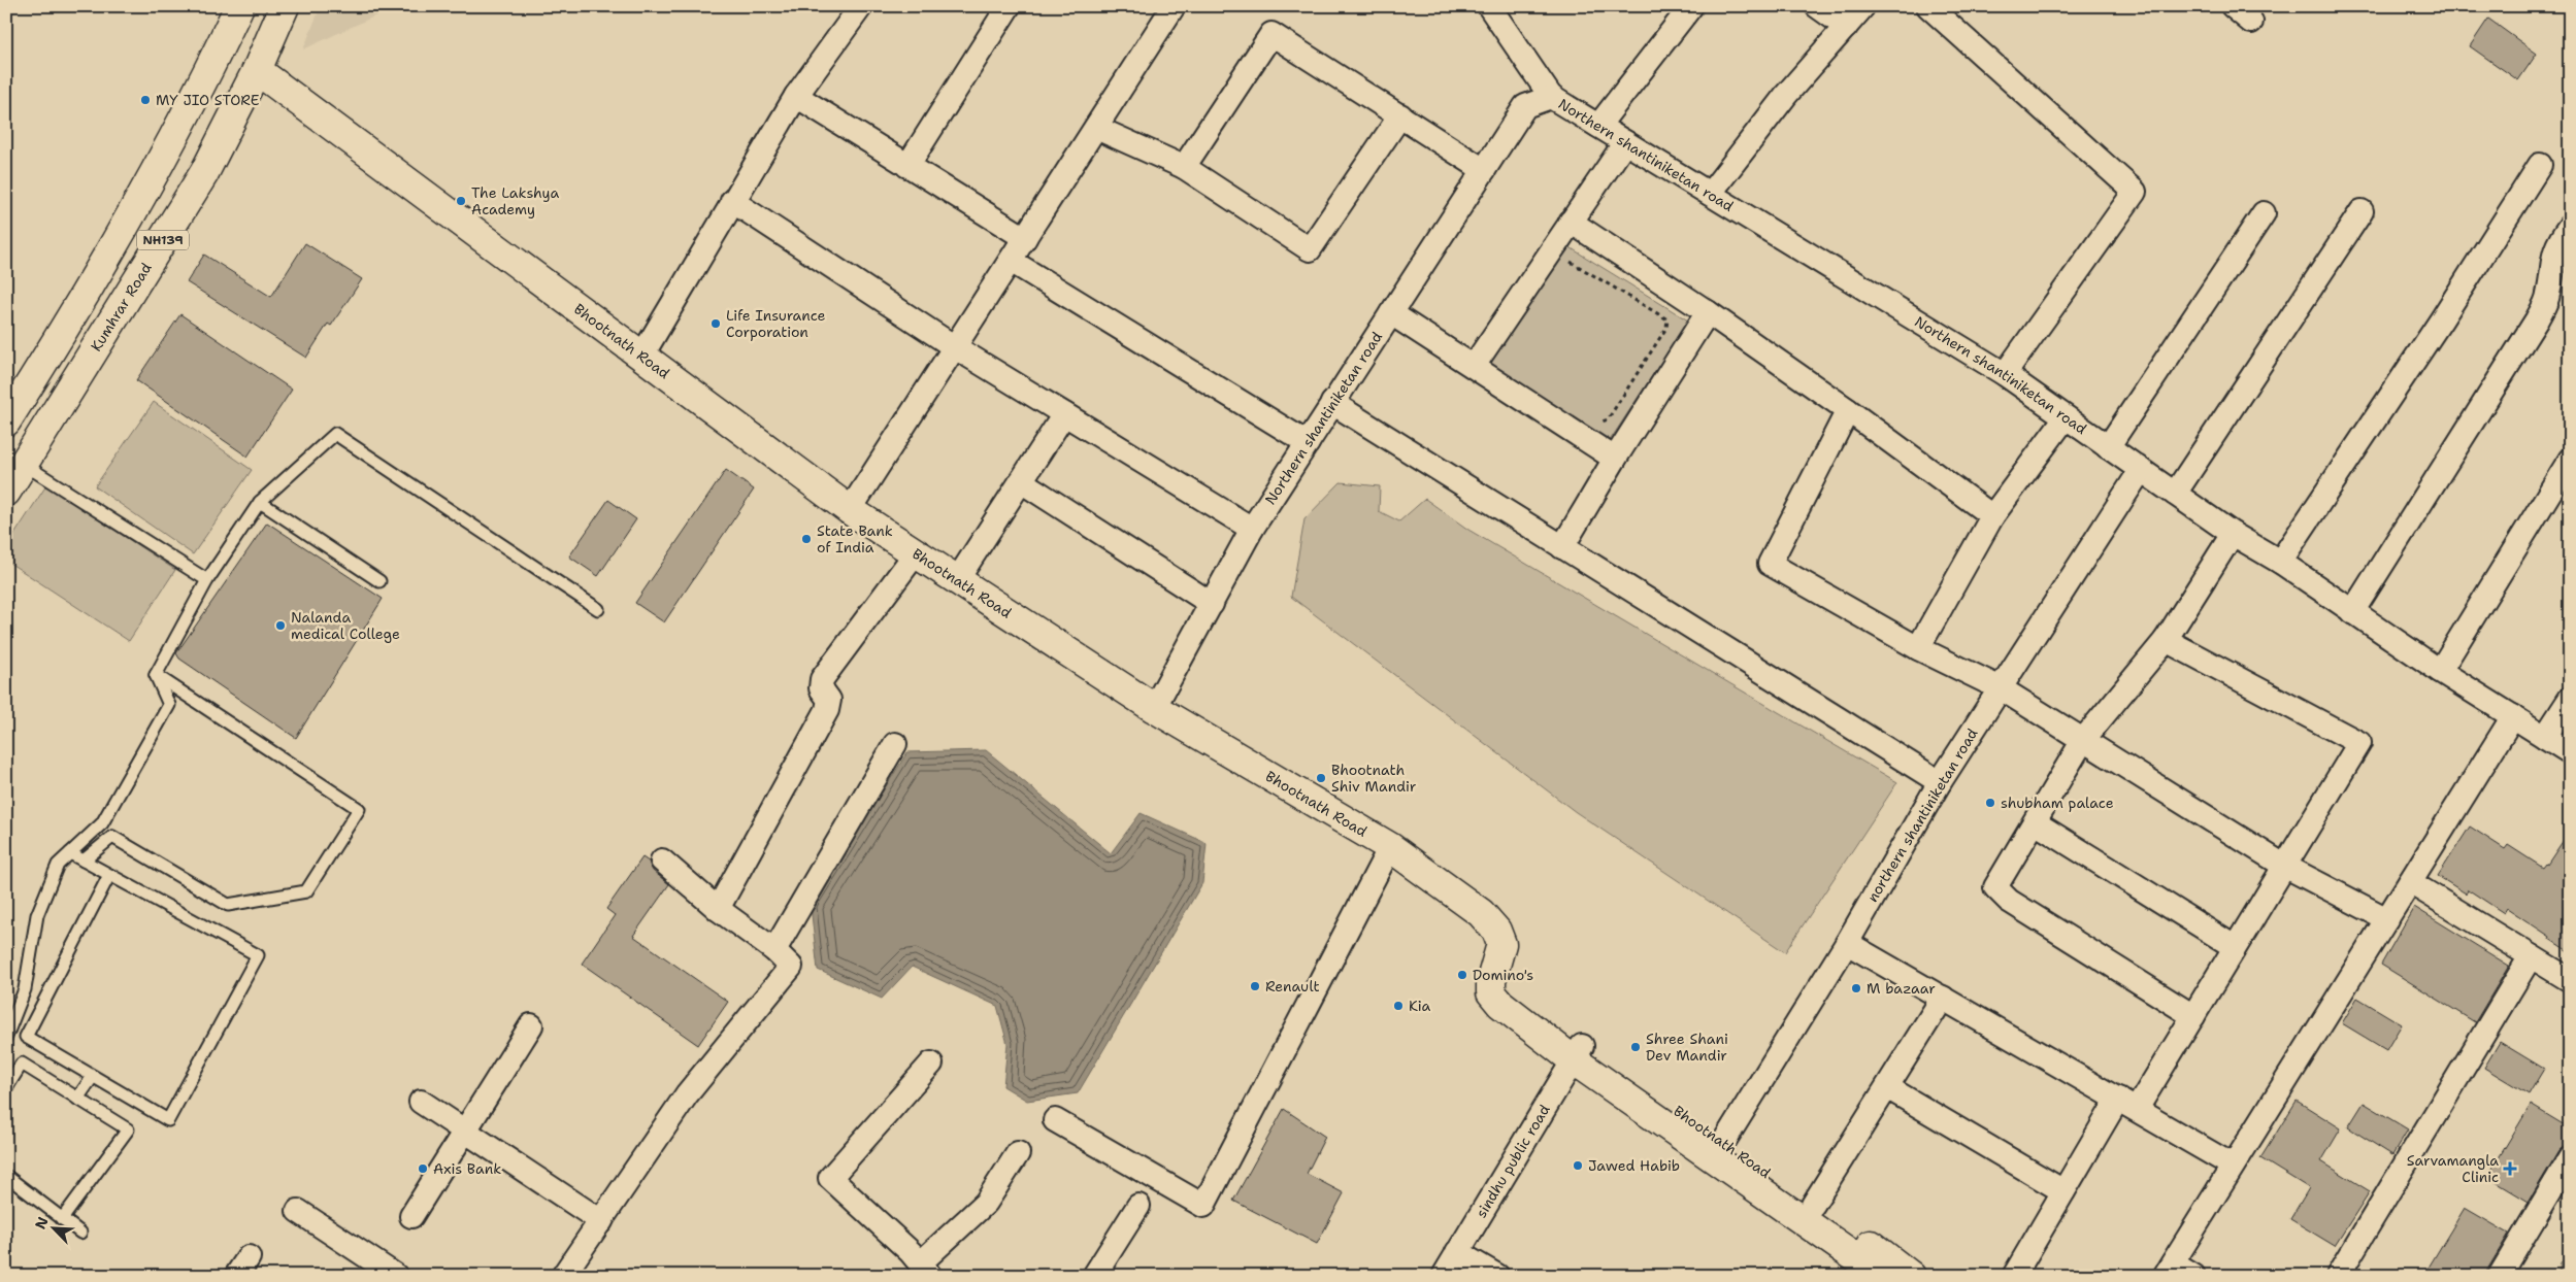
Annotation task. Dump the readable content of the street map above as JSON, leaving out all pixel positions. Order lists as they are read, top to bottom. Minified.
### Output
{"streets":{"main road":["NH139","Kumhrar Road","Bhootnath Road"],"street":["Northern shantiniketan road","northern shantiniketan road","sindhu public road"]},"crossings":[["Northern shantiniketan road","Bhootnath Road"],["Kumhrar Road","Bhootnath Road"],["Bhootnath Road","northern shantiniketan road"],["Bhootnath Road","sindhu public road"]],"places":{"other":["MY JIO STORE","The Lakshya Academy","Life Insurance Corporation","State Bank of India","Nalanda medical College","Bhootnath Shiv Mandir","shubham palace","Domino's","Renault","M bazaar","Kia","Shree Shani Dev Mandir","Jawed Habib","Axis Bank"],"health":["Sarvamangla Clinic"]},"north":"top left"}
